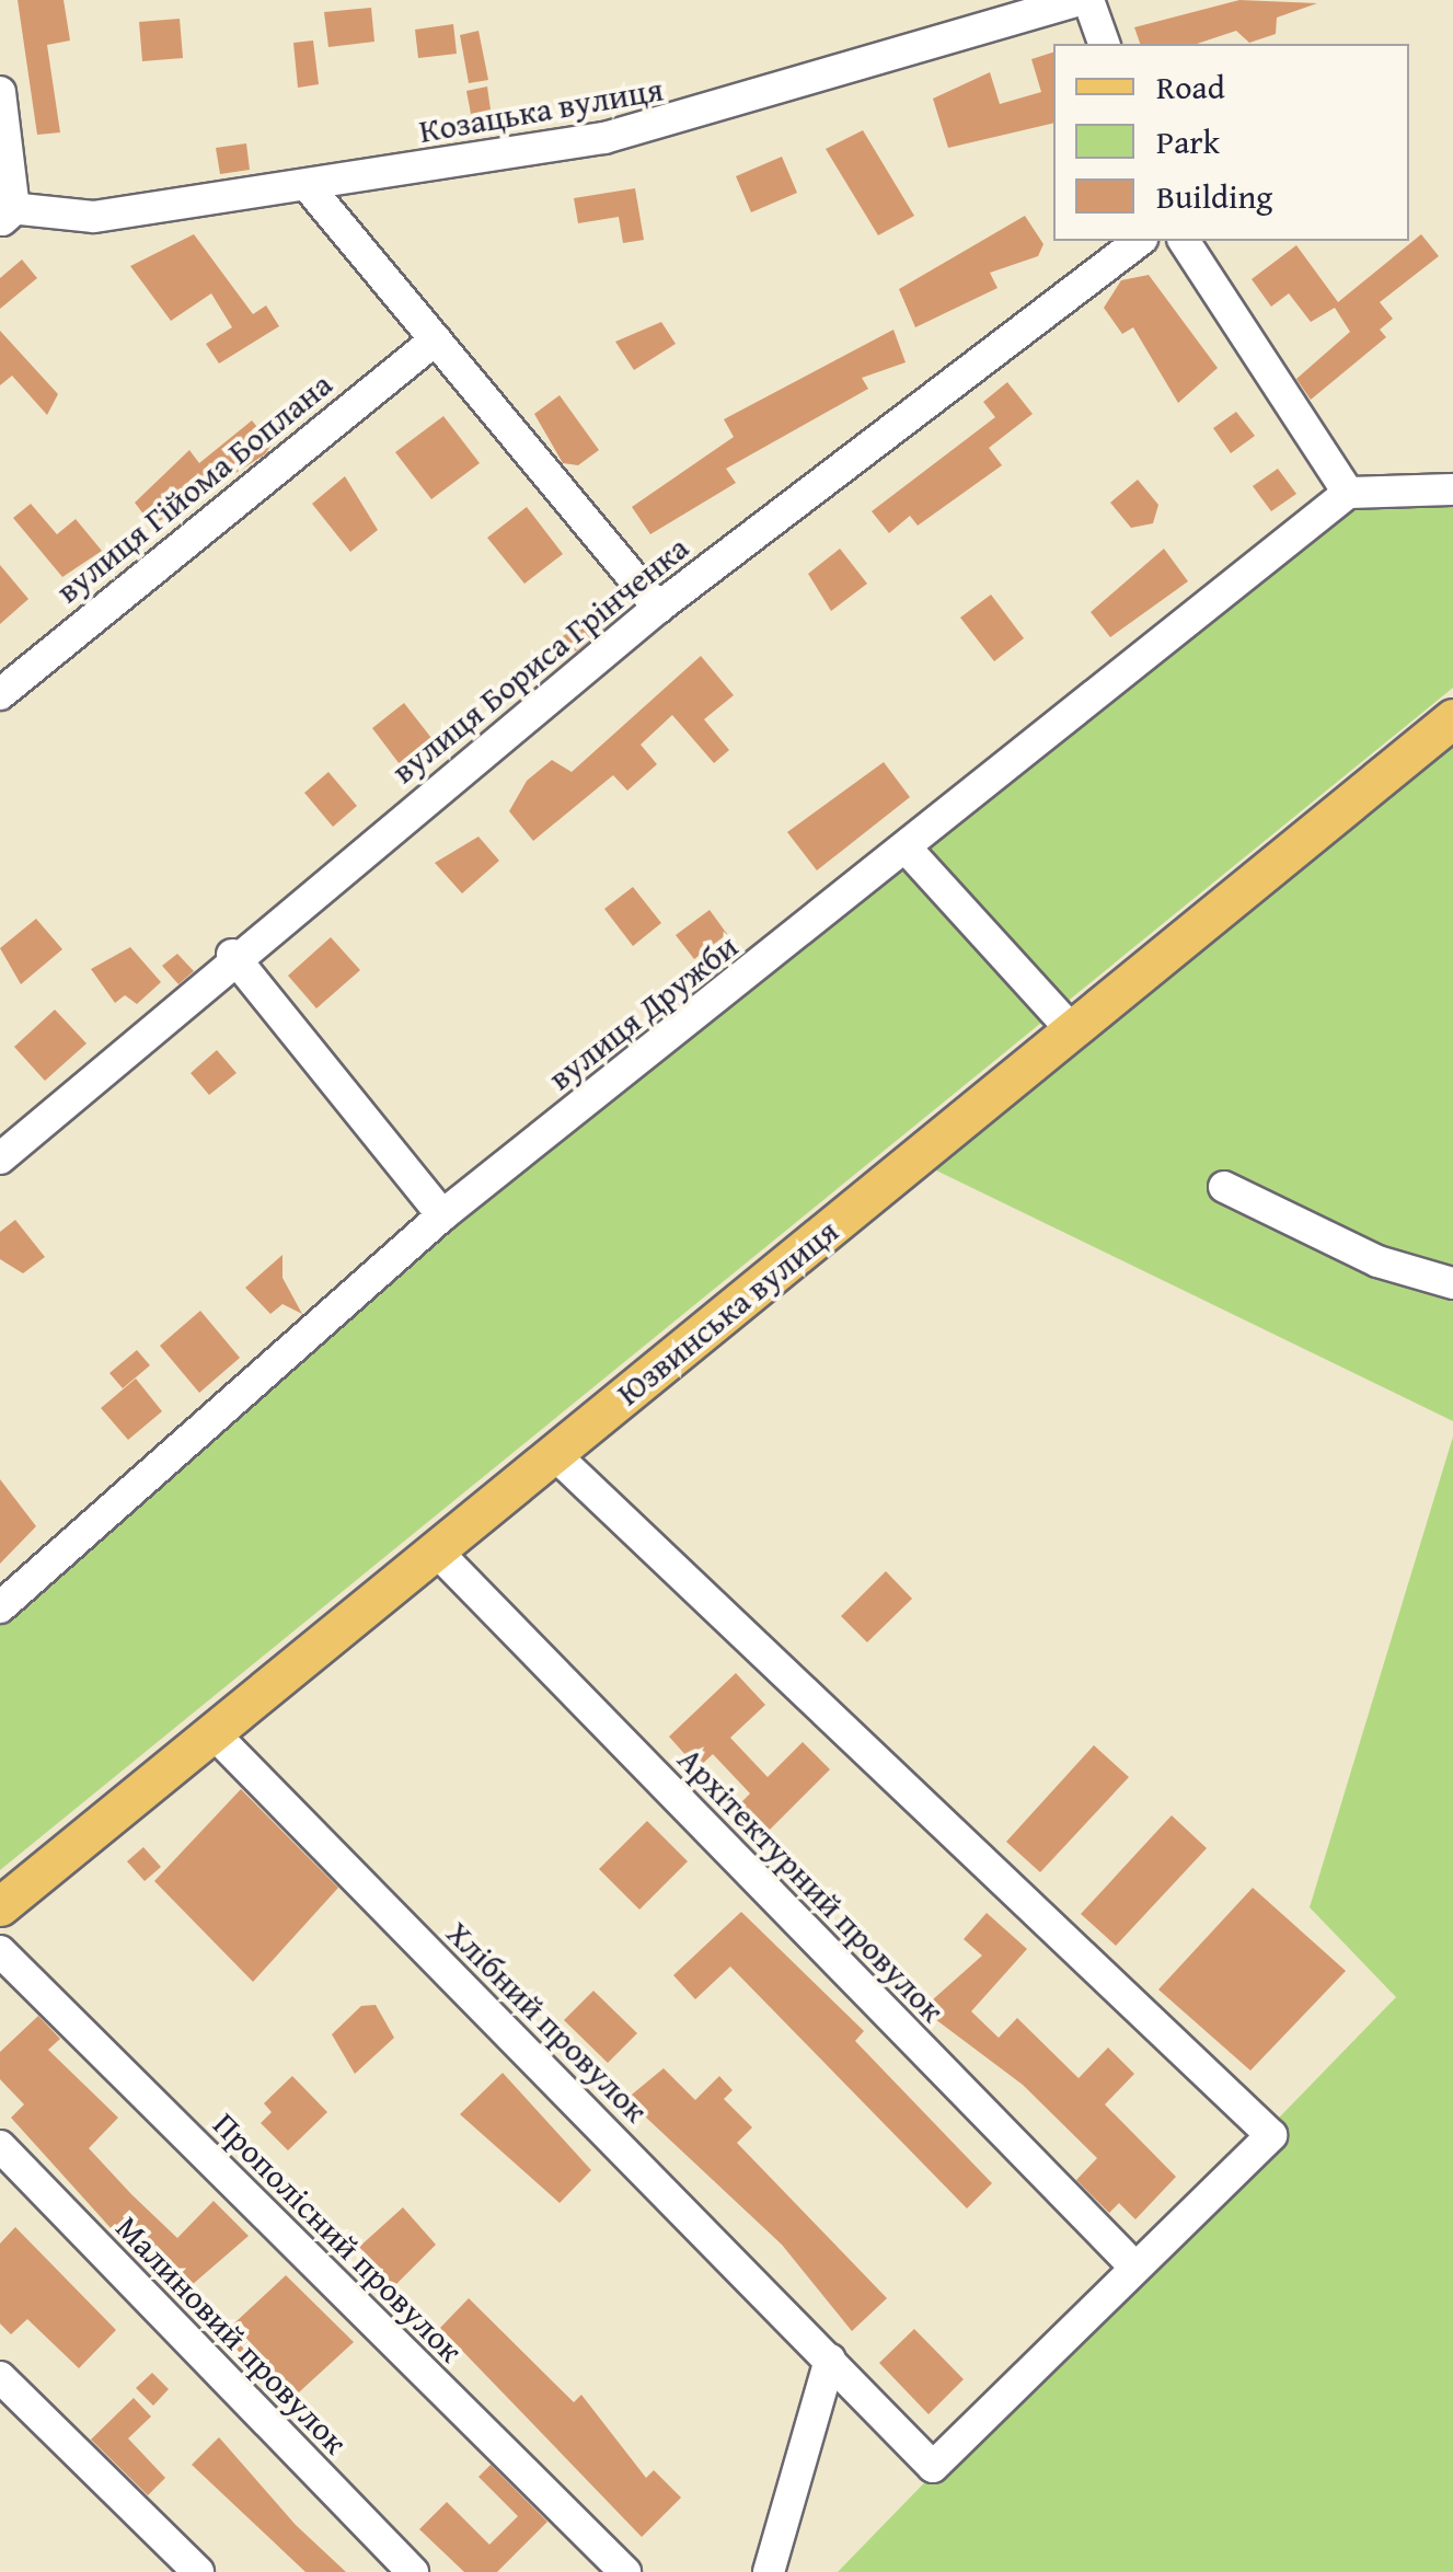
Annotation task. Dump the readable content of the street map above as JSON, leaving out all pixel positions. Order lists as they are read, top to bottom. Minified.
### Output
{"streets":{"main road":["Юзвинська вулиця"],"street":["Козацька вулиця","вулиця Гійома Боплана","вулиця Бориса Грінченка","вулиця Дружби","Архітектурний провулок","Хлібний провулок","Прополісний провулок","Малиновий провулок"]},"crossings":[["Юзвинська вулиця","Архітектурний провулок"],["Юзвинська вулиця","Хлібний провулок"],["Архітектурний провулок","Хлібний провулок"]],"legend":["Road","Park","Building"]}
